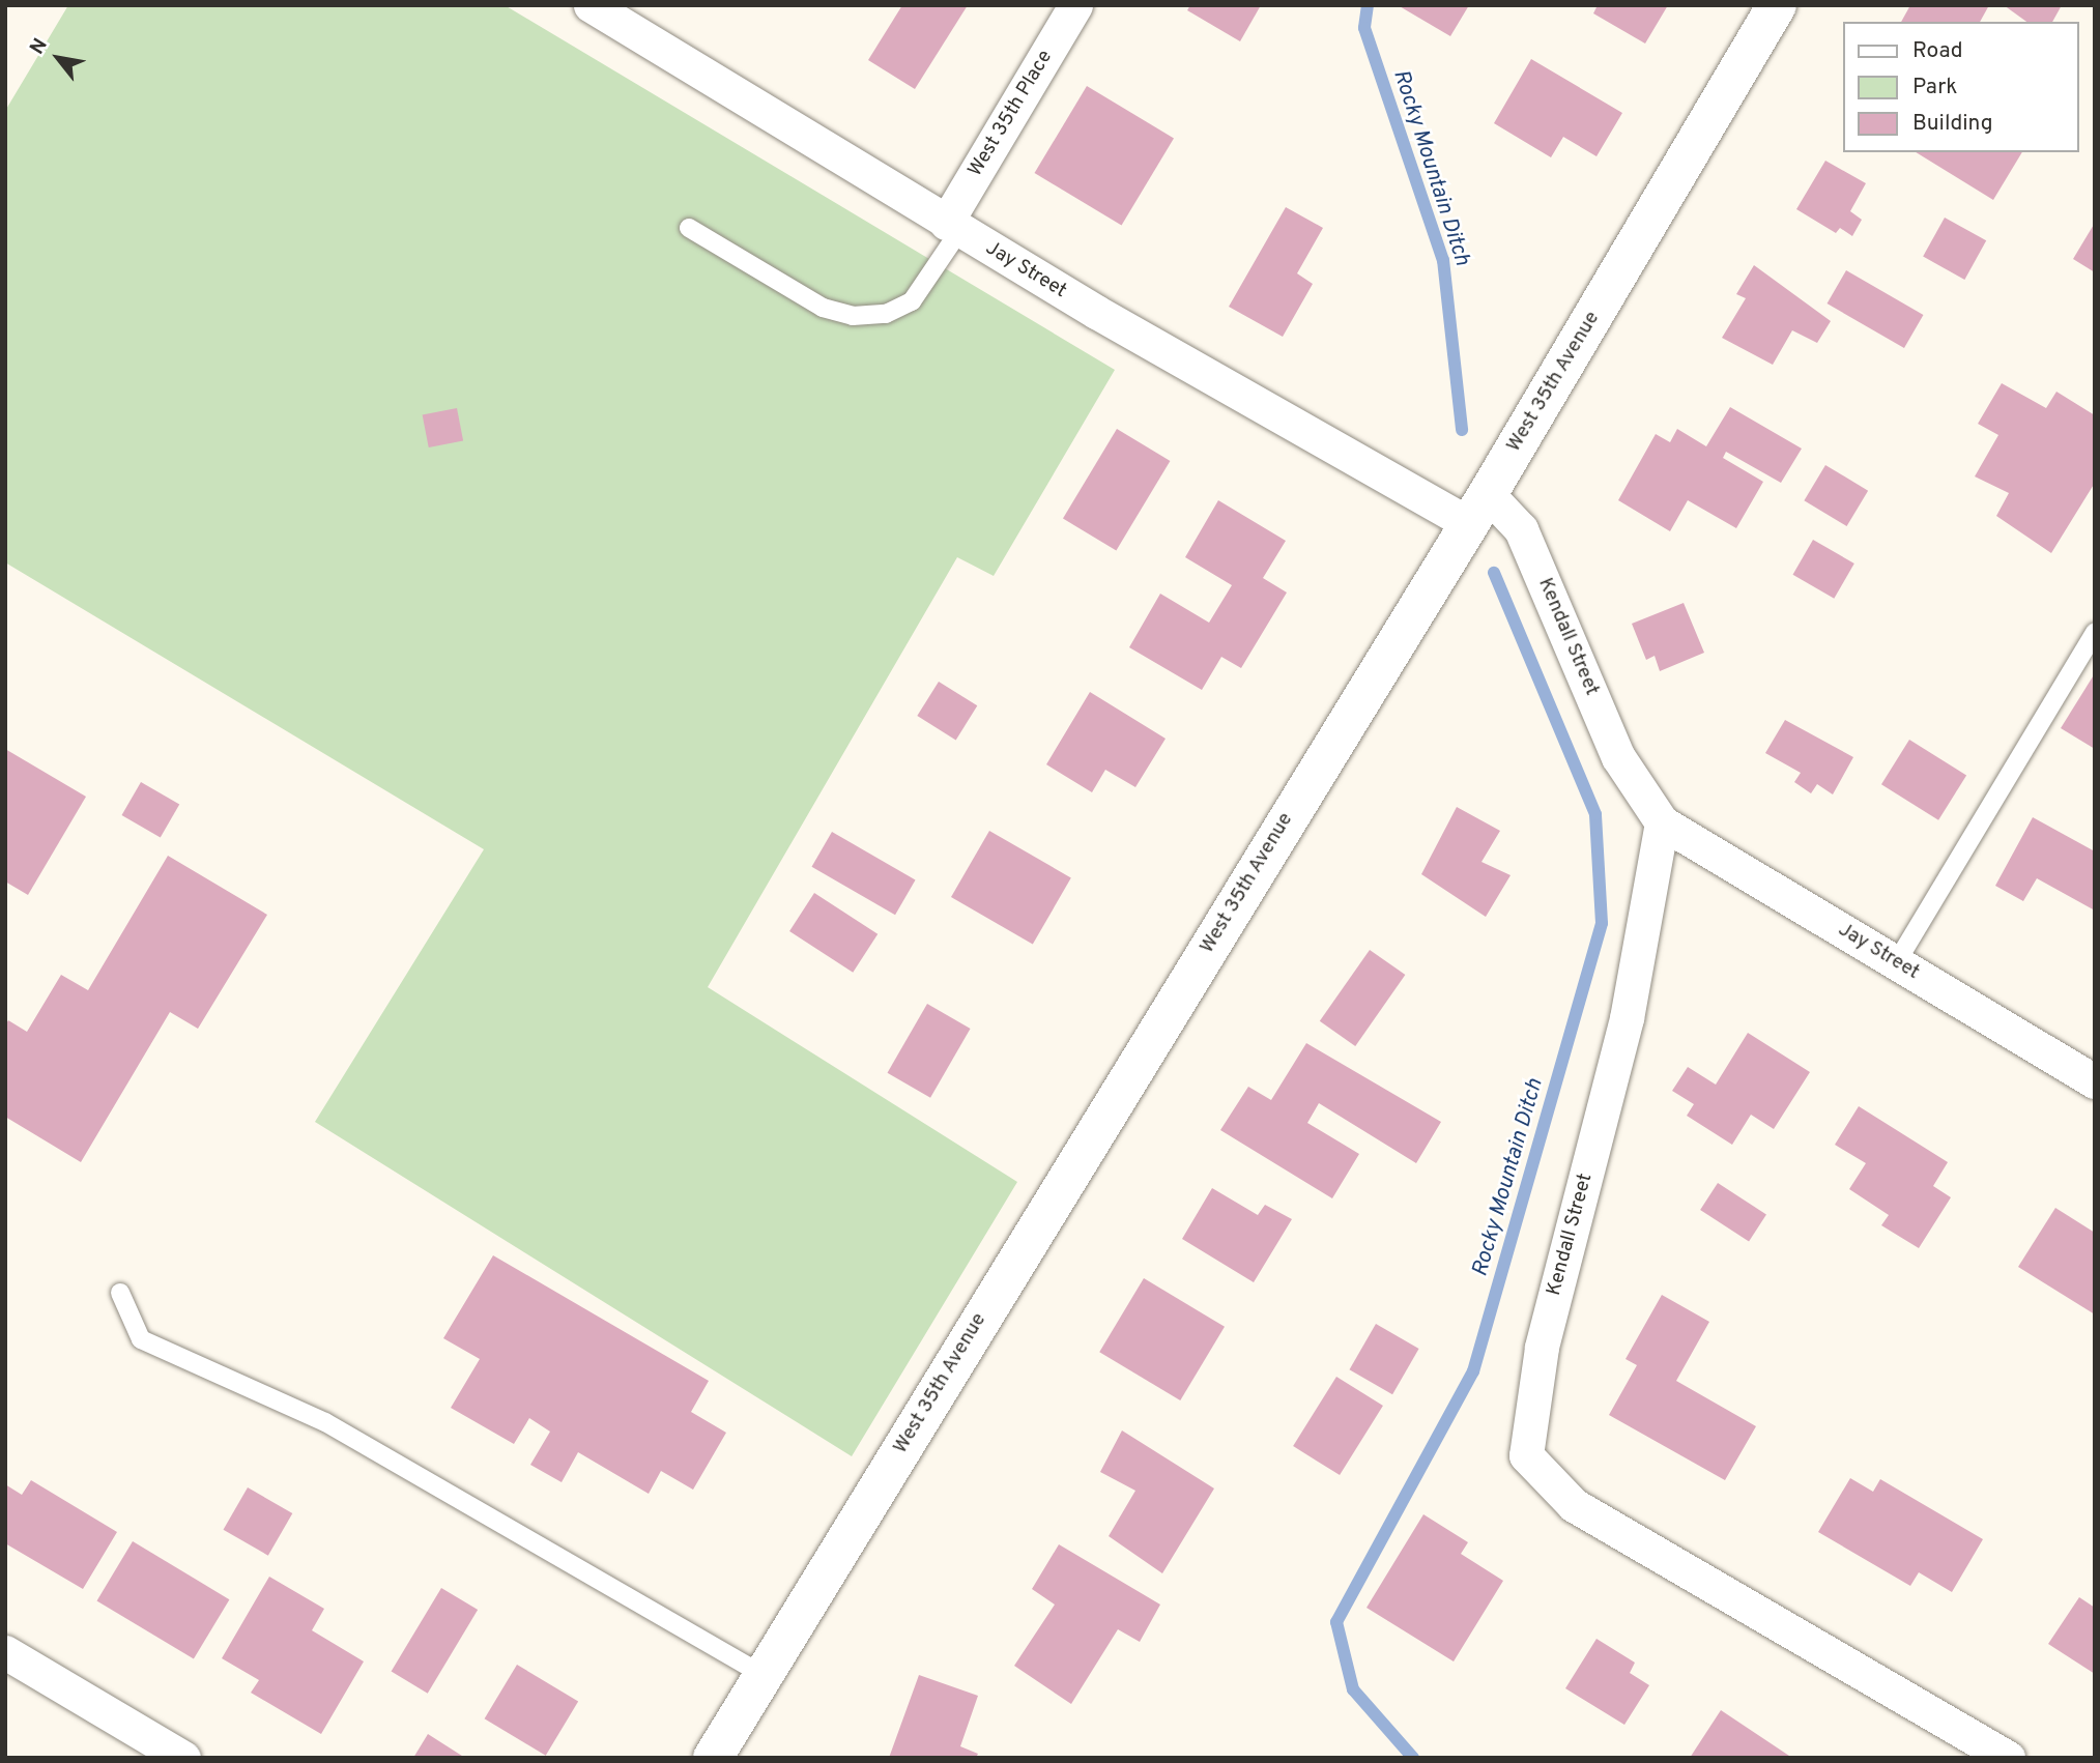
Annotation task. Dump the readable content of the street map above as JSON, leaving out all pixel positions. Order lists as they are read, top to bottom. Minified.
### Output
{"streets":{"street":["West 35th Place","Jay Street","West 35th Avenue","Kendall Street"]},"crossings":[["West 35th Place","Jay Street"],["Jay Street","West 35th Avenue"],["Jay Street","Kendall Street"],["West 35th Avenue","Kendall Street"]],"water":["Rocky Mountain Ditch"],"legend":["Road","Park","Building"],"north":"top left"}
